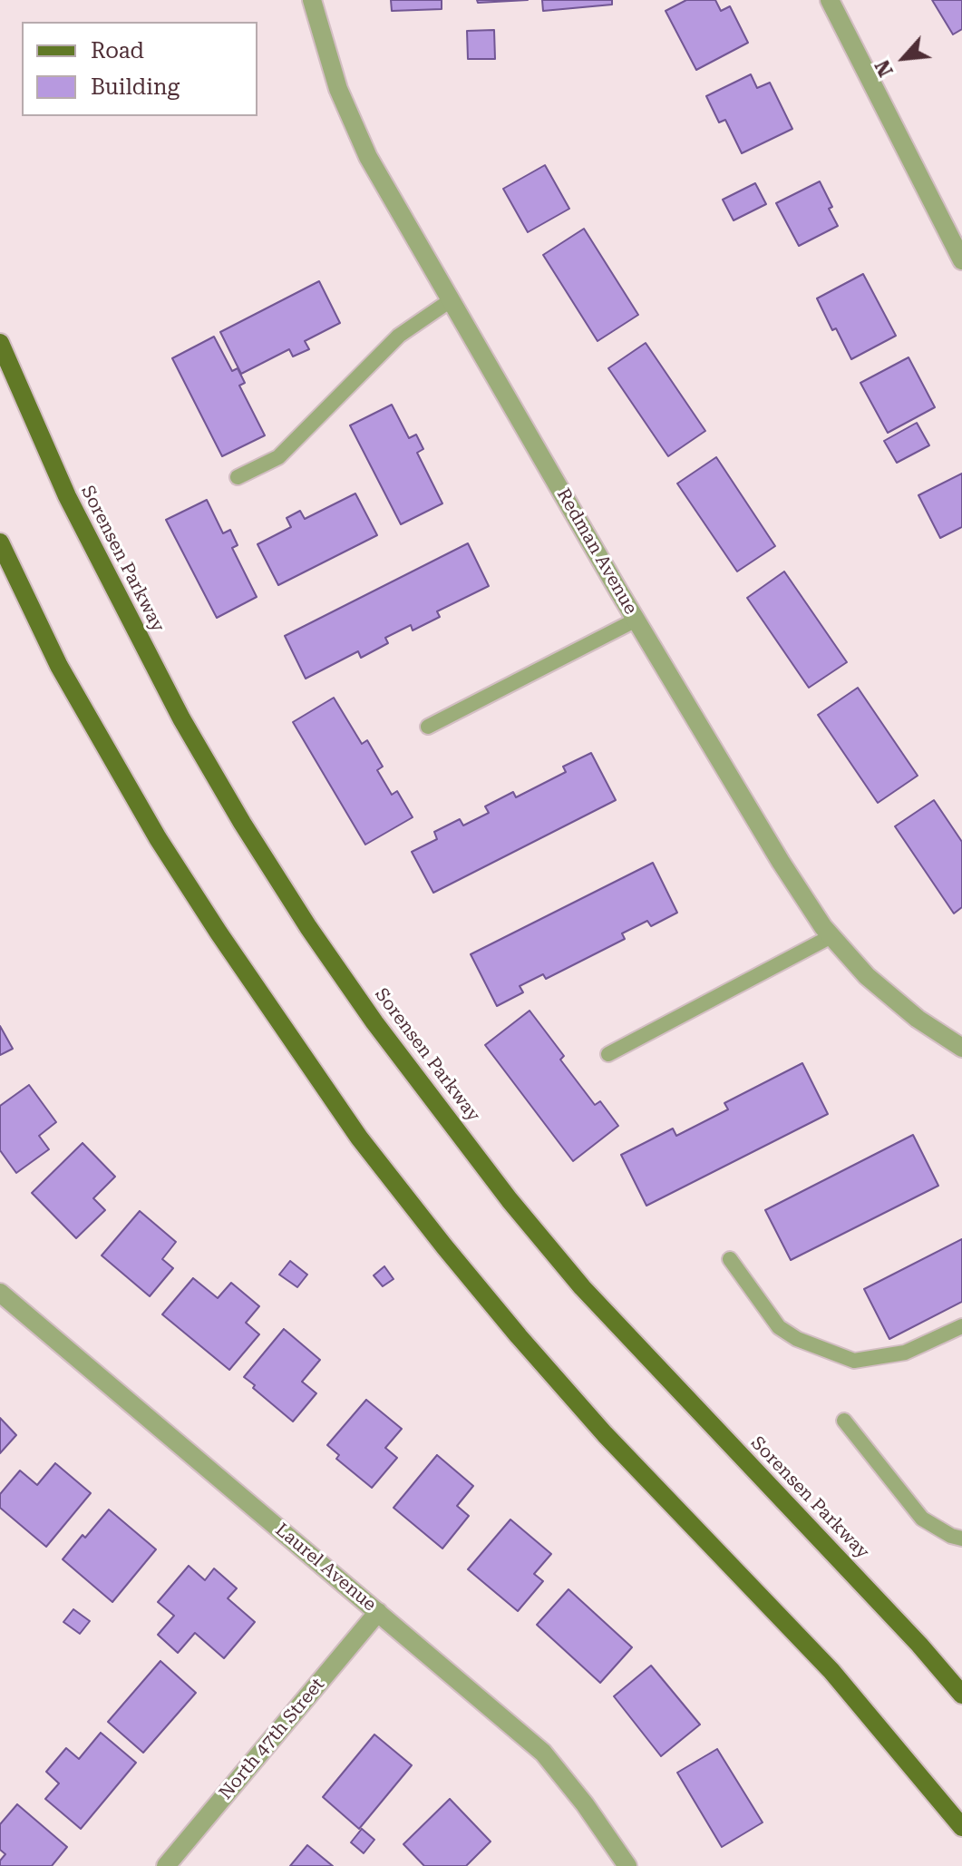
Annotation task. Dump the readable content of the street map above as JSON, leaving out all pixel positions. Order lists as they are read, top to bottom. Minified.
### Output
{"streets":{"main road":["Sorensen Parkway"],"street":["Redman Avenue","Laurel Avenue","North 47th Street"]},"crossings":[["Laurel Avenue","North 47th Street"]],"legend":["Road","Building"],"north":"bottom left"}
